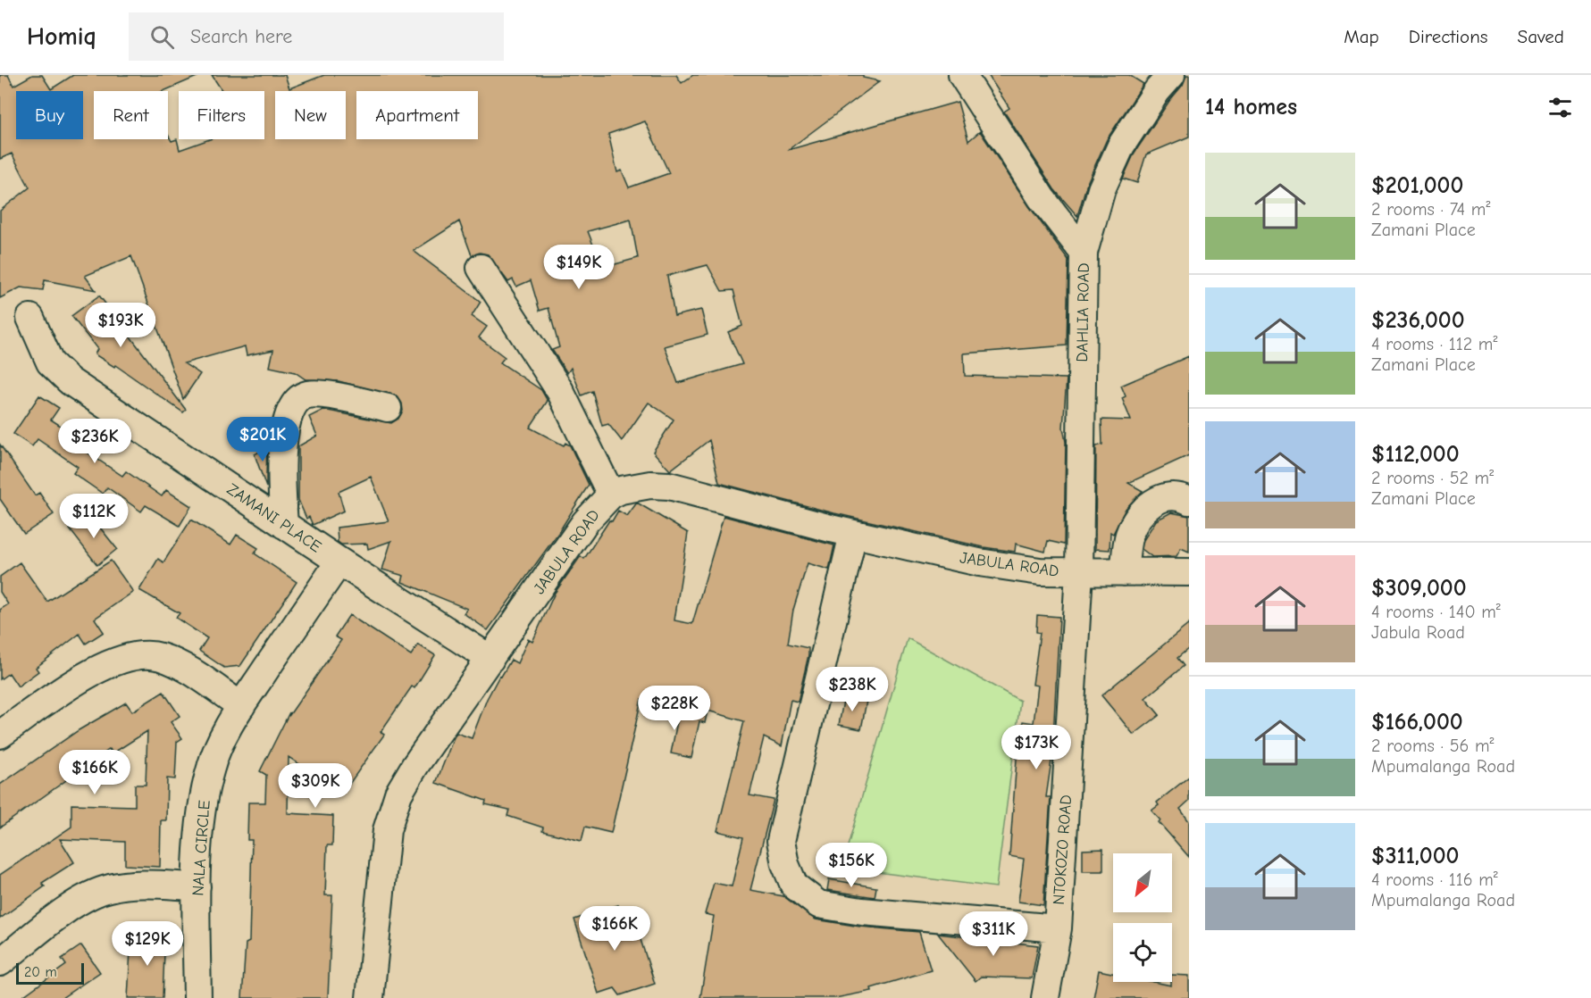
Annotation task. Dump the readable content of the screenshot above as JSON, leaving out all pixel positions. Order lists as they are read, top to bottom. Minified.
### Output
{"streets":{"street":["DAHLIA ROAD","ZAMANI PLACE","JABULA ROAD","NALA CIRCLE","NTOKOZO ROAD"]},"crossings":[["DAHLIA ROAD","JABULA ROAD"],["DAHLIA ROAD","NTOKOZO ROAD"],["ZAMANI PLACE","JABULA ROAD"],["ZAMANI PLACE","NALA CIRCLE"],["JABULA ROAD","NTOKOZO ROAD"]],"scale_bar":"20 m","north":"bottom left","page":{"header":"Homiq","search":"Search here","nav":["Map","Directions","Saved"],"heading":"14 homes","chip":["Buy","Rent","Filters","New","Apartment"],"list":[{"name":"$201,000","note":"2 rooms · 74 m² · Zamani Place"},{"name":"$236,000","note":"4 rooms · 112 m² · Zamani Place"},{"name":"$112,000","note":"2 rooms · 52 m² · Zamani Place"},{"name":"$309,000","note":"4 rooms · 140 m² · Jabula Road"},{"name":"$166,000","note":"2 rooms · 56 m² · Mpumalanga Road"},{"name":"$311,000","note":"4 rooms · 116 m² · Mpumalanga Road"}],"price":["$149K","$193K","$201K","$236K","$112K","$238K","$228K","$173K","$166K","$309K","$156K","$166K","$311K","$129K"],"scale":"20 m"}}
